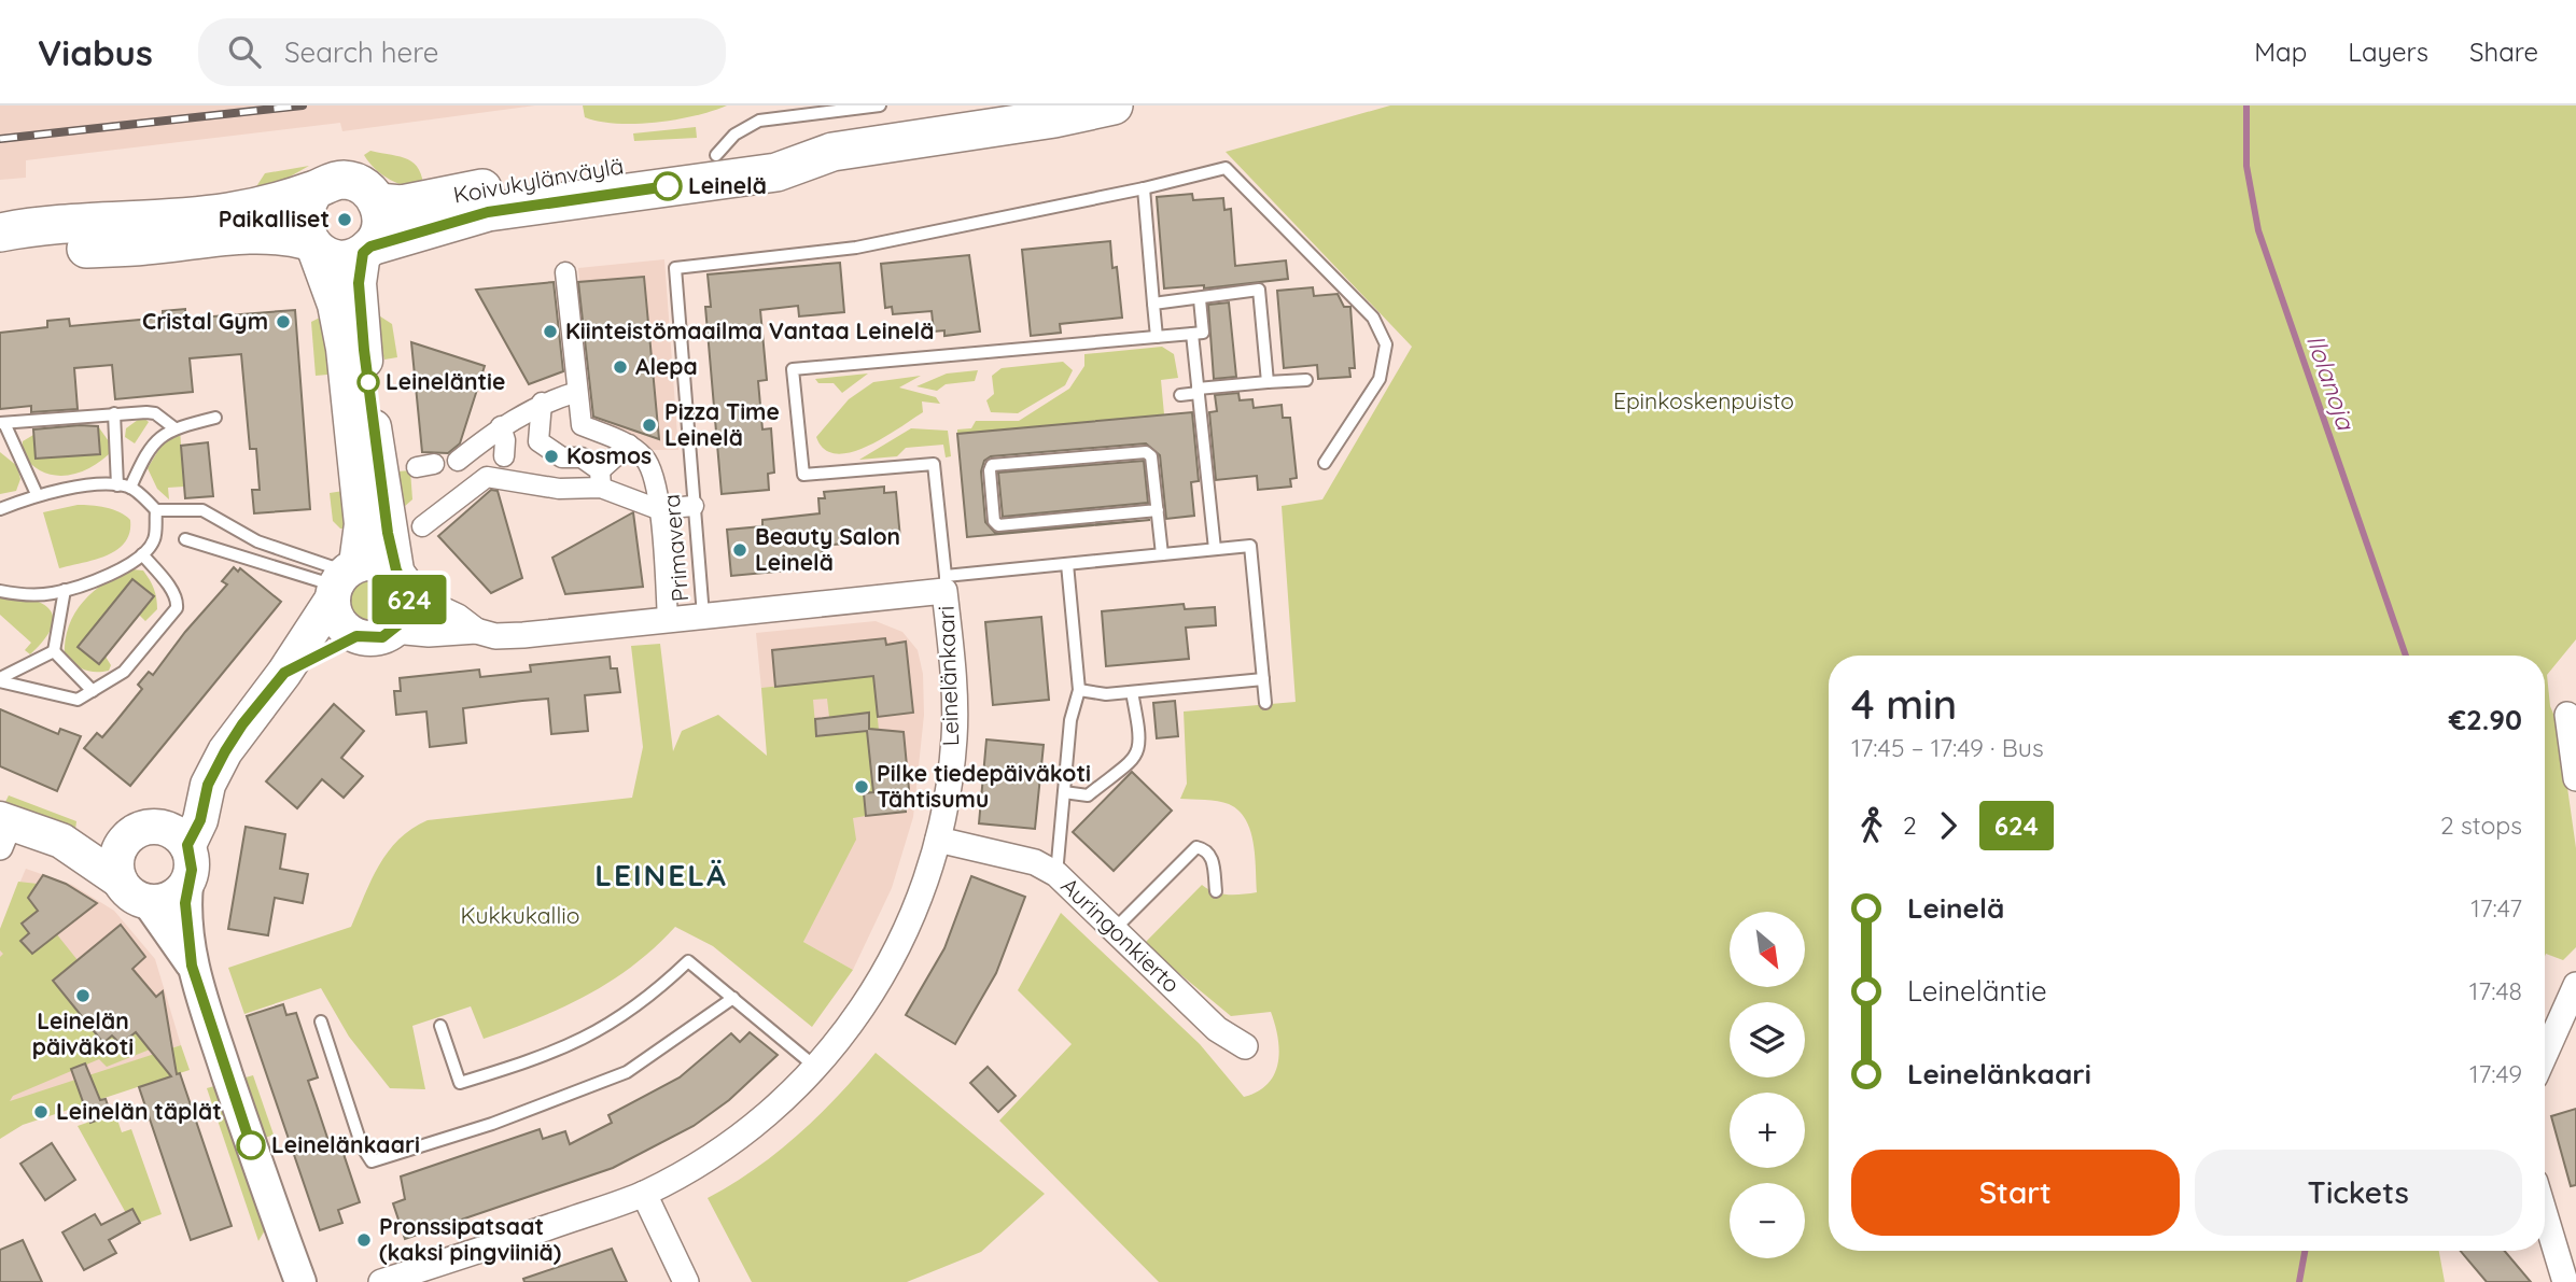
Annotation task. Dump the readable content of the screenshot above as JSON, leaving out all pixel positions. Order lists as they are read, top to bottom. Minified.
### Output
{"streets":{"main road":["Koivukylänväylä"],"street":["Leinelänkaari","Auringonkierto"],"lane":["Primavera"]},"crossings":[["Primavera","Leinelänkaari"],["Leinelänkaari","Auringonkierto"]],"districts":["LEINELÄ"],"water":["Ilolanoja"],"parks":["Epinkoskenpuisto","Kukkukallio"],"places":["Leinelä","Paikalliset","Cristal Gym","Kiinteistömaailma Vantaa Leinelä","Alepa","Leineläntie","Pizza Time Leinelä","Kosmos","Beauty Salon Leinelä","Pilke tiedepäiväkoti Tähtisumu","Leinelän päiväkoti","Leinelän täplät","Leinelänkaari","Pronssipatsaat (kaksi pingviiniä)"],"lines":["bus line 624"],"north":"bottom right","page":{"header":"Viabus","search":"Search here","nav":["Map","Layers","Share"],"on_map":"624","heading":["4 min","17:45 – 17:49 · Bus","€2.90"],"legs":["2","624","2 stops"],"list":[{"name":"Leinelä","value":"17:47"},{"name":"Leineläntie","value":"17:48"},{"name":"Leinelänkaari","value":"17:49"}],"map_buttons":["+","−"],"buttons":["Start","Tickets"]}}
